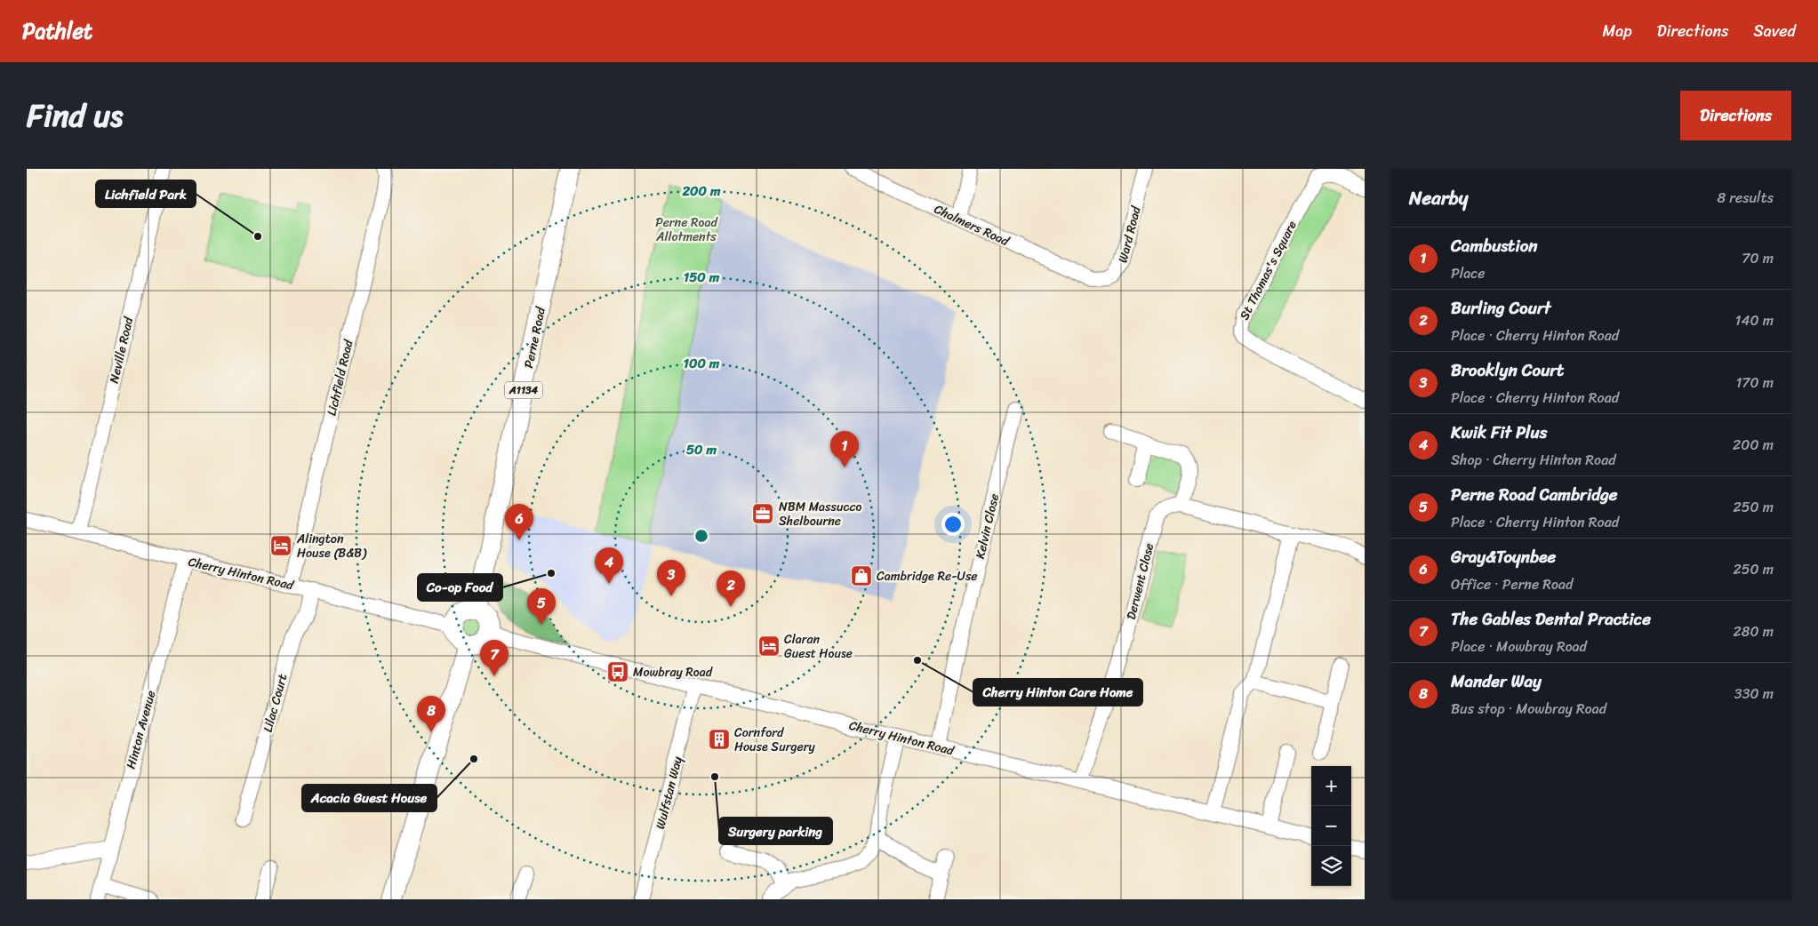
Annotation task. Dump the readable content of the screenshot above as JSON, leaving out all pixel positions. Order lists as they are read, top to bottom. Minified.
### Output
{"streets":{"main road":["Perne Road","A1134"],"street":["Chalmers Road","Ward Road","St Thomas's Square","Neville Road","Lichfield Road","Kelvin Close","Cherry Hinton Road","Derwent Close","Lilac Court","Hinton Avenue","Wulfstan Way"]},"crossings":[["Chalmers Road","Ward Road"],["Perne Road","Cherry Hinton Road"],["Neville Road","Cherry Hinton Road"],["Lichfield Road","Cherry Hinton Road"],["Kelvin Close","Cherry Hinton Road"],["Cherry Hinton Road","Derwent Close"],["Cherry Hinton Road","Lilac Court"],["Cherry Hinton Road","Hinton Avenue"],["Cherry Hinton Road","Wulfstan Way"]],"parks":["Perne Road Allotments"],"places":{"other":["Lichfield Park","Co-op Food","Cherry Hinton Care Home","Acacia Guest House","Surgery parking"],"office":["NBM Massucco Shelbourne"],"hotel":["Alington House (B&B)","Claran Guest House"],"shop":["Cambridge Re-Use"],"bus stop":["Mowbray Road"],"building":["Cornford House Surgery"]},"page":{"header":"Pathlet","nav":["Map","Directions","Saved"],"title":"Find us","buttons":"Directions","heading":["Nearby","8 results"],"list":[{"mark":"1","name":"Cambustion","note":"Place","value":"70 m"},{"mark":"2","name":"Burling Court","note":"Place · Cherry Hinton Road","value":"140 m"},{"mark":"3","name":"Brooklyn Court","note":"Place · Cherry Hinton Road","value":"170 m"},{"mark":"4","name":"Kwik Fit Plus","note":"Shop · Cherry Hinton Road","value":"200 m"},{"mark":"5","name":"Perne Road Cambridge","note":"Place · Cherry Hinton Road","value":"250 m"},{"mark":"6","name":"Gray&Toynbee","note":"Office · Perne Road","value":"250 m"},{"mark":"7","name":"The Gables Dental Practice","note":"Place · Mowbray Road","value":"280 m"},{"mark":"8","name":"Mander Way","note":"Bus stop · Mowbray Road","value":"330 m"}],"pins":["1","6","4","3","2","5","7","8"],"map_buttons":["+","−"]},"rings":["200 m","150 m","100 m","50 m"]}
